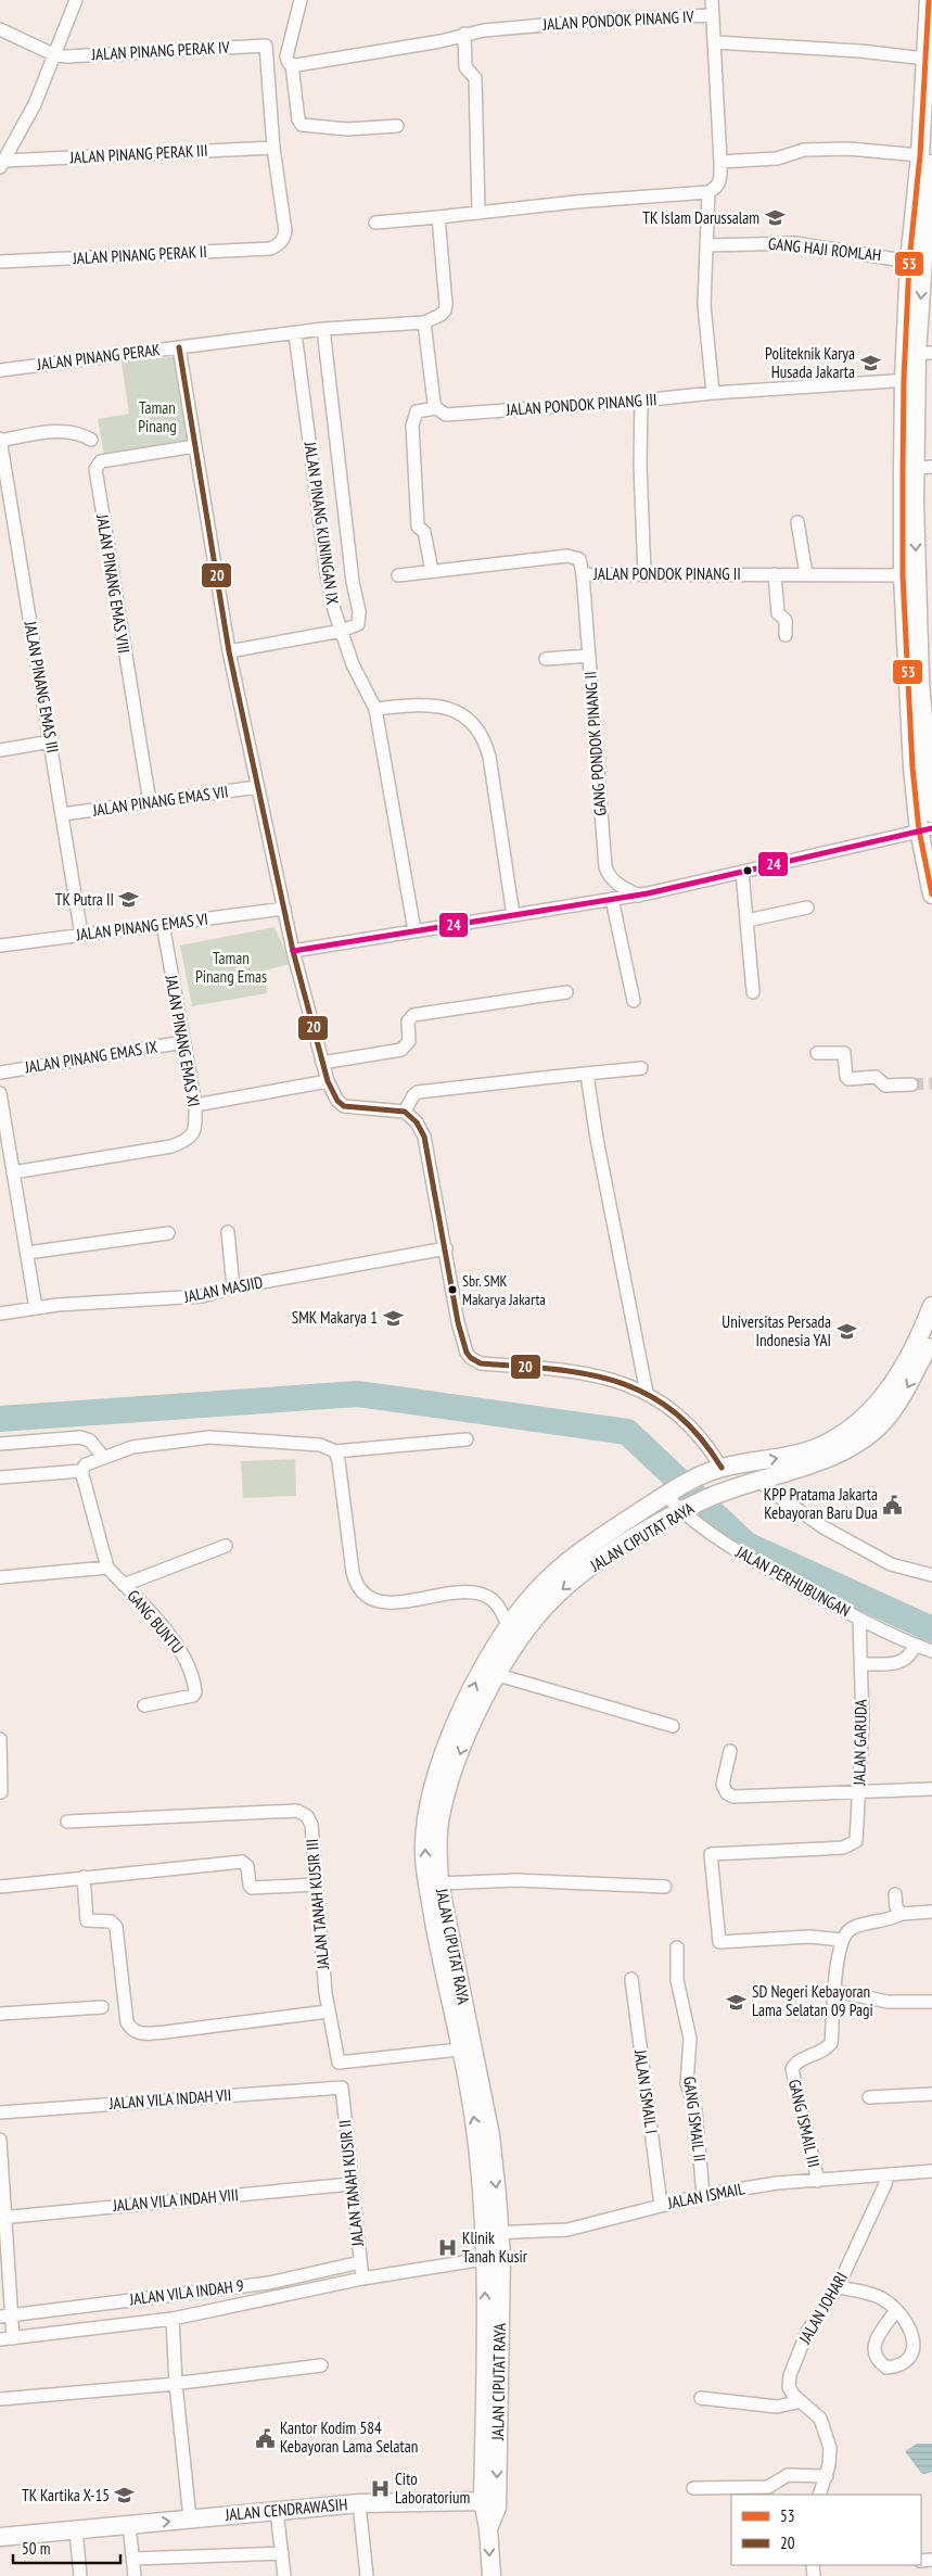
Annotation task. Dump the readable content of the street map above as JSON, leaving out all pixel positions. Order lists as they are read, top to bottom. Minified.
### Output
{"streets":{"main road":["JALAN CIPUTAT RAYA","JALAN CENDRAWASIH"],"street":["JALAN PONDOK PINANG IV","JALAN PINANG PERAK IV","JALAN PINANG PERAK III","GANG HAJI ROMLAH","JALAN PINANG PERAK II","JALAN PINANG PERAK","JALAN PONDOK PINANG III","JALAN PINANG KUNINGAN IX","JALAN PONDOK PINANG II","JALAN PINANG EMAS VIII","JALAN PINANG EMAS III","GANG PONDOK PINANG II","JALAN PINANG EMAS VII","JALAN PINANG EMAS VI","JALAN PINANG EMAS XI","JALAN PINANG EMAS IX","JALAN MASJID","JALAN PERHUBUNGAN","GANG BUNTU","JALAN GARUDA","JALAN TANAH KUSIR III","JALAN ISMAIL I","JALAN VILA INDAH VII","GANG ISMAIL II","GANG ISMAIL III","JALAN TANAH KUSIR II","JALAN ISMAIL","JALAN VILA INDAH VIII","JALAN VILA INDAH 9","JALAN JOHARI"]},"crossings":[["JALAN PINANG PERAK IV","JALAN PINANG PERAK III"],["JALAN PINANG PERAK IV","JALAN PINANG PERAK II"],["JALAN PINANG PERAK III","JALAN PINANG PERAK II"],["JALAN PINANG PERAK","JALAN PINANG KUNINGAN IX"],["JALAN PONDOK PINANG II","GANG PONDOK PINANG II"],["JALAN PINANG EMAS VIII","JALAN PINANG EMAS VII"],["JALAN PINANG EMAS III","JALAN PINANG EMAS VII"],["JALAN PINANG EMAS III","JALAN PINANG EMAS VI"],["JALAN PINANG EMAS VI","JALAN PINANG EMAS XI"],["JALAN PINANG EMAS XI","JALAN PINANG EMAS IX"],["JALAN CIPUTAT RAYA","JALAN PERHUBUNGAN"],["JALAN CIPUTAT RAYA","JALAN TANAH KUSIR III"],["JALAN CIPUTAT RAYA","JALAN ISMAIL"],["JALAN CIPUTAT RAYA","JALAN CENDRAWASIH"],["JALAN PERHUBUNGAN","JALAN GARUDA"],["JALAN ISMAIL I","JALAN ISMAIL"],["JALAN VILA INDAH VII","JALAN TANAH KUSIR II"],["GANG ISMAIL II","JALAN ISMAIL"],["GANG ISMAIL III","JALAN ISMAIL"],["JALAN TANAH KUSIR II","JALAN VILA INDAH VIII"],["JALAN TANAH KUSIR II","JALAN VILA INDAH 9"],["JALAN ISMAIL","JALAN JOHARI"]],"parks":["Taman Pinang","Taman Pinang Emas"],"places":{"school or university":["TK Islam Darussalam","Politeknik Karya Husada Jakarta","TK Putra II","SMK Makarya 1","Universitas Persada Indonesia YAI","SD Negeri Kebayoran Lama Selatan 09 Pagi","TK Kartika X-15"],"other":["Sbr. SMK Makarya Jakarta"],"public building":["KPP Pratama Jakarta Kebayoran Baru Dua","Kantor Kodim 584 Kebayoran Lama Selatan"],"hospital":["Klinik Tanah Kusir","Cito Laboratorium"]},"lines":["transit line 53","transit line 20","transit line 24"],"legend":["53","20"],"scale_bar":"50 m"}
